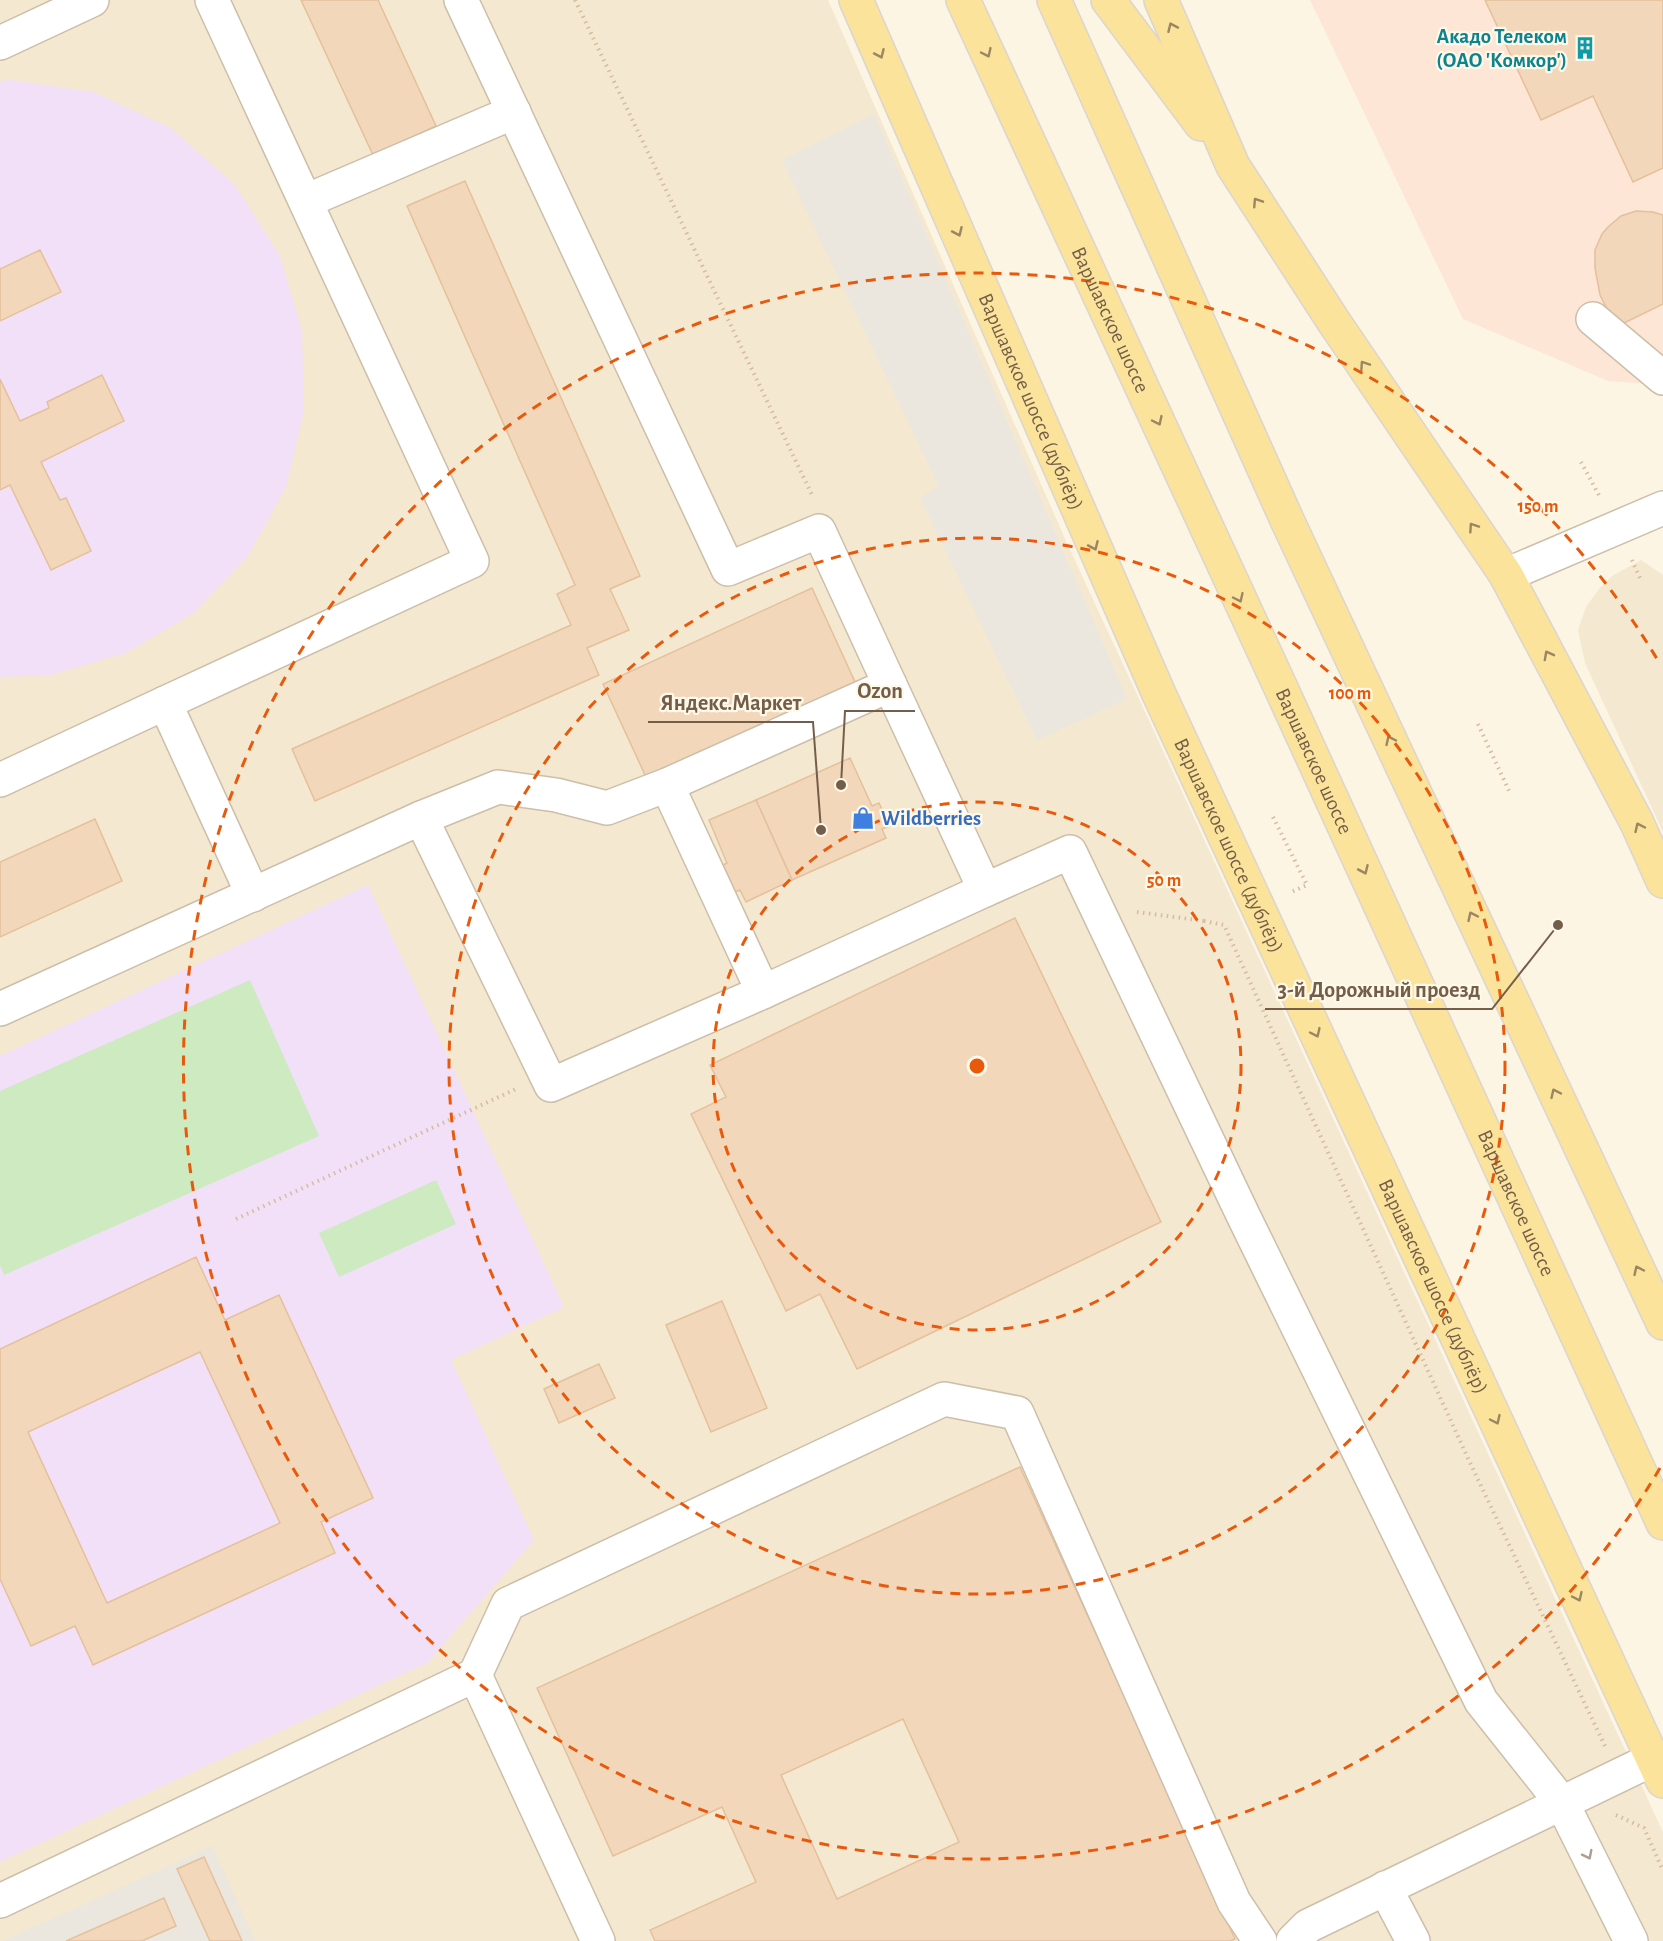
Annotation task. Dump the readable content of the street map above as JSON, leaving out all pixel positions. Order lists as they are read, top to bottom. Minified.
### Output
{"streets":{"main road":["Варшавское шоссе","Варшавское шоссе (дублёр)"]},"places":{"building":["Акадо Телеком (ОАО 'Комкор')"],"other":["Ozon","Яндекс.Маркет","3-й Дорожный проезд"],"shop":["Wildberries"]},"rings":["150 m","100 m","50 m"]}
